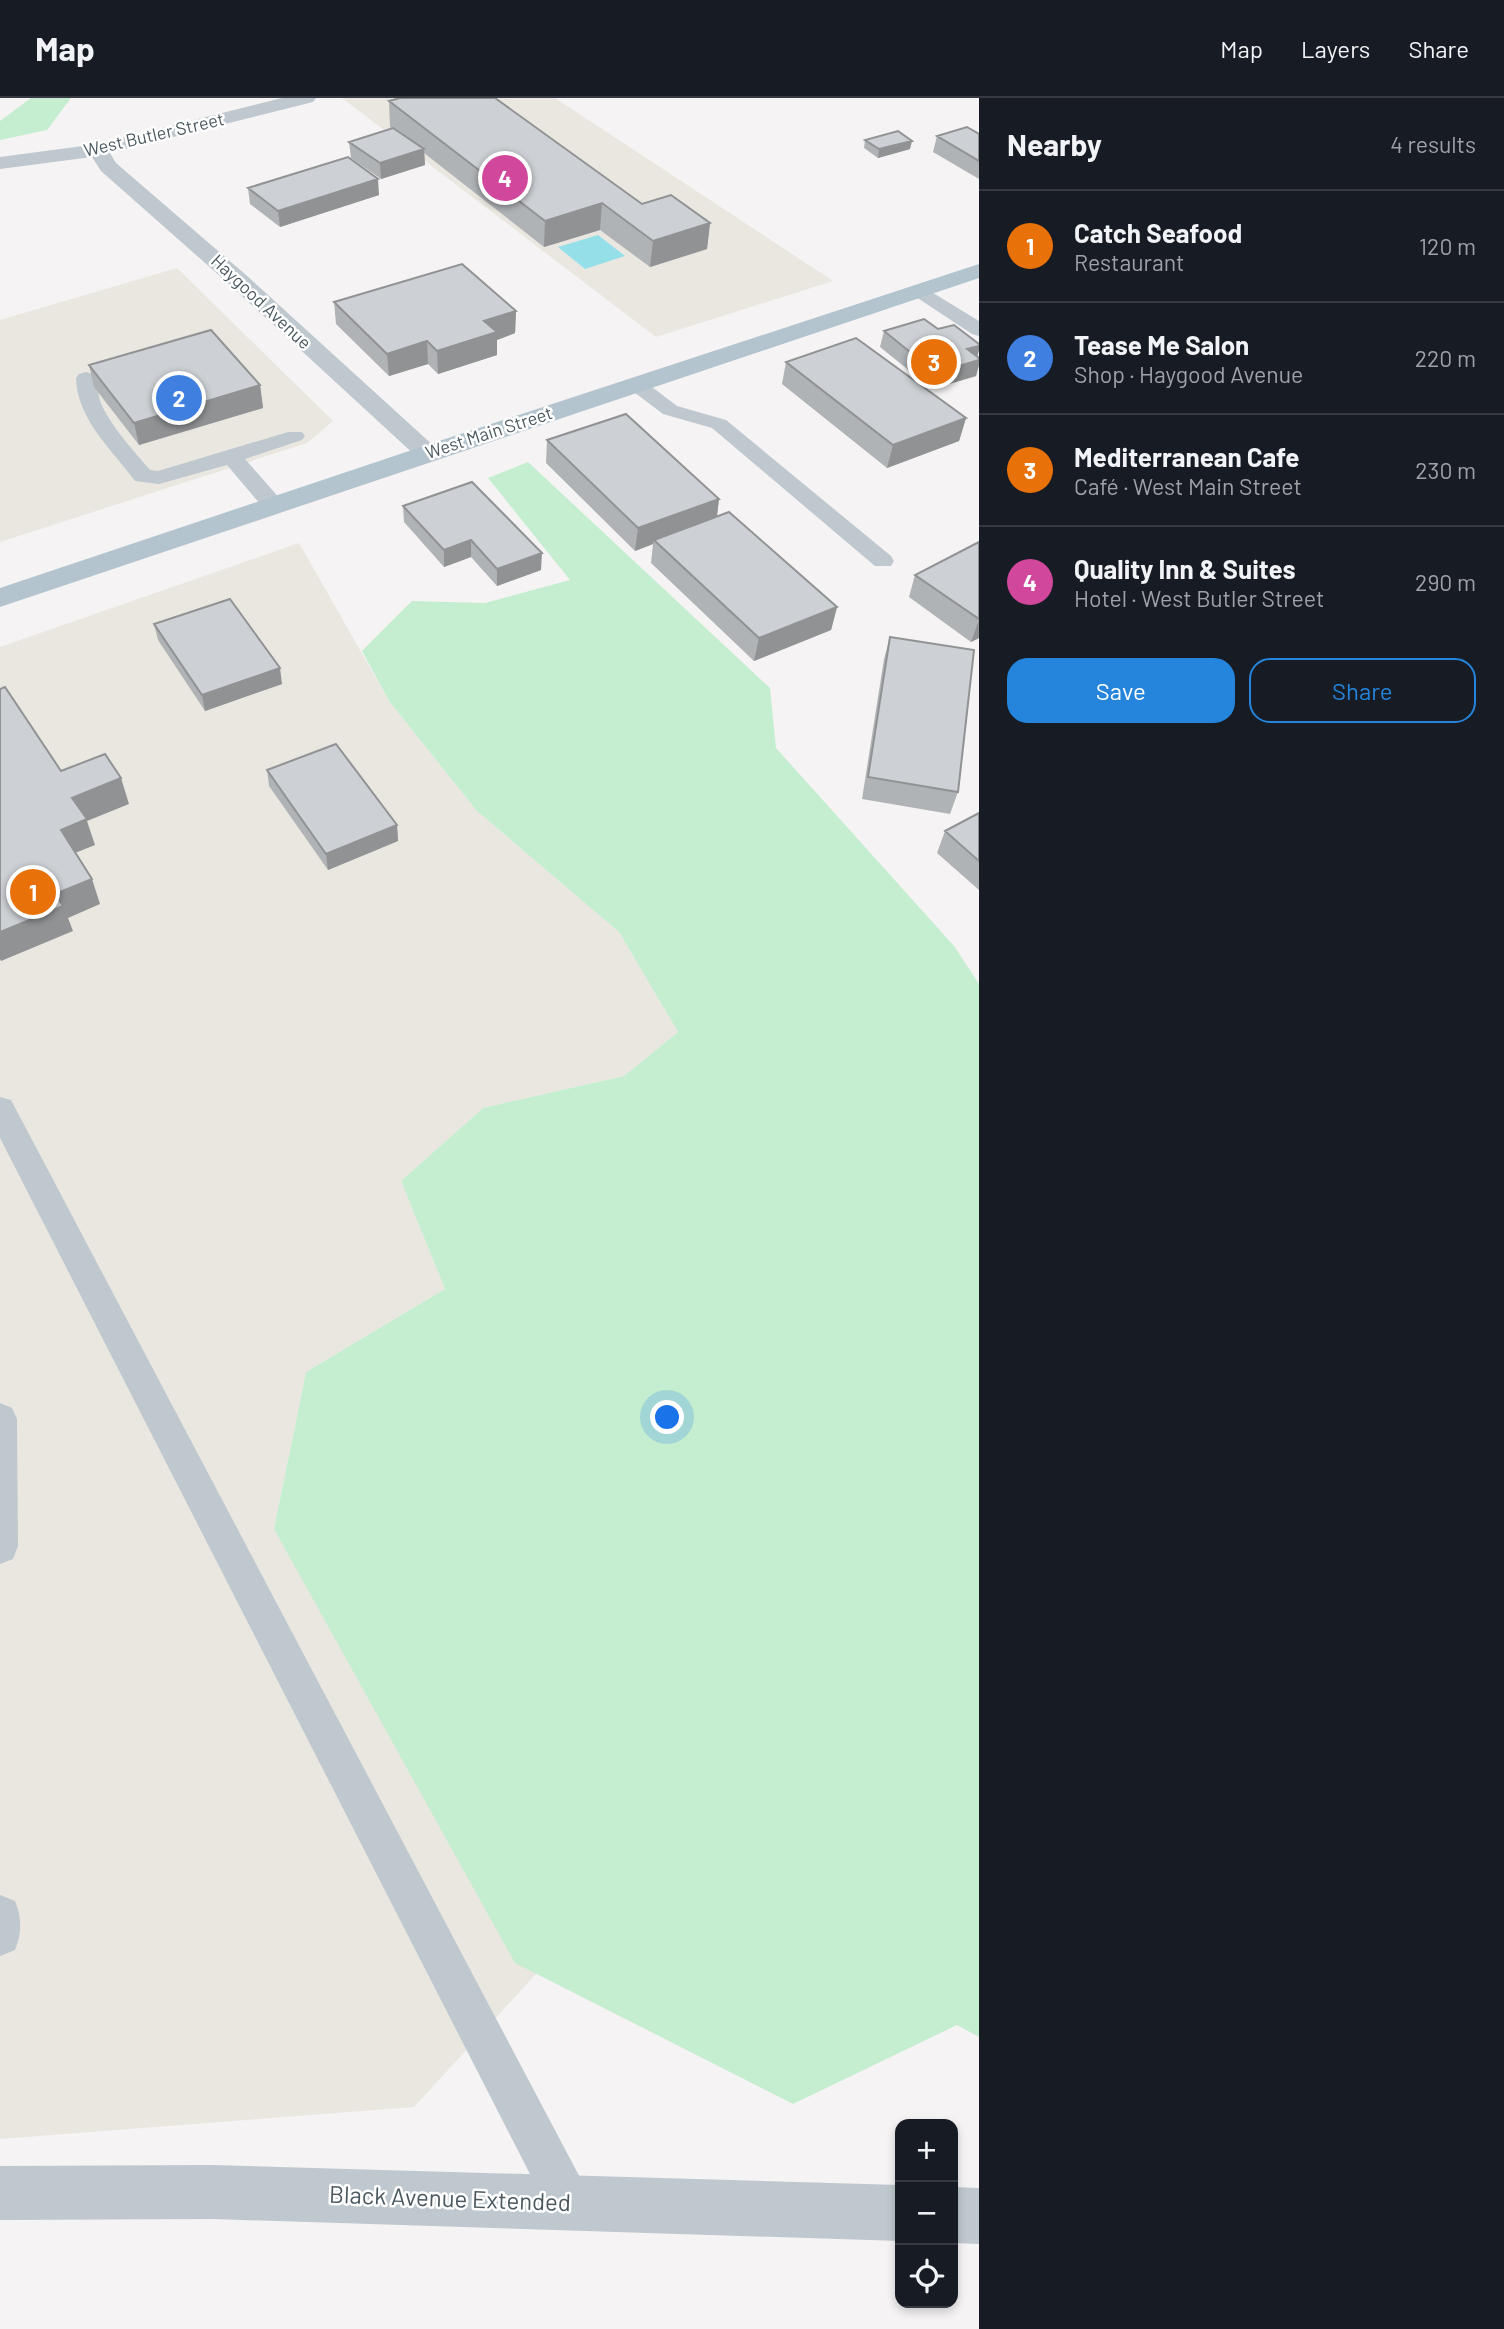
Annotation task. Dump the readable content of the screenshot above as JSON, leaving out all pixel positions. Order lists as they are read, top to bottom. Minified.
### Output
{"streets":{"main road":["West Main Street"],"street":["West Butler Street","Haygood Avenue","Black Avenue Extended"]},"crossings":[["West Butler Street","Haygood Avenue"],["Haygood Avenue","West Main Street"]],"page":{"header":"Map","nav":["Map","Layers","Share"],"heading":["Nearby","4 results"],"pins":["4","3","2","1"],"list":[{"mark":"1","name":"Catch Seafood","note":"Restaurant","value":"120 m"},{"mark":"2","name":"Tease Me Salon","note":"Shop · Haygood Avenue","value":"220 m"},{"mark":"3","name":"Mediterranean Cafe","note":"Café · West Main Street","value":"230 m"},{"mark":"4","name":"Quality Inn & Suites","note":"Hotel · West Butler Street","value":"290 m"}],"buttons":["Save","Share"],"map_buttons":["+","−"]}}
